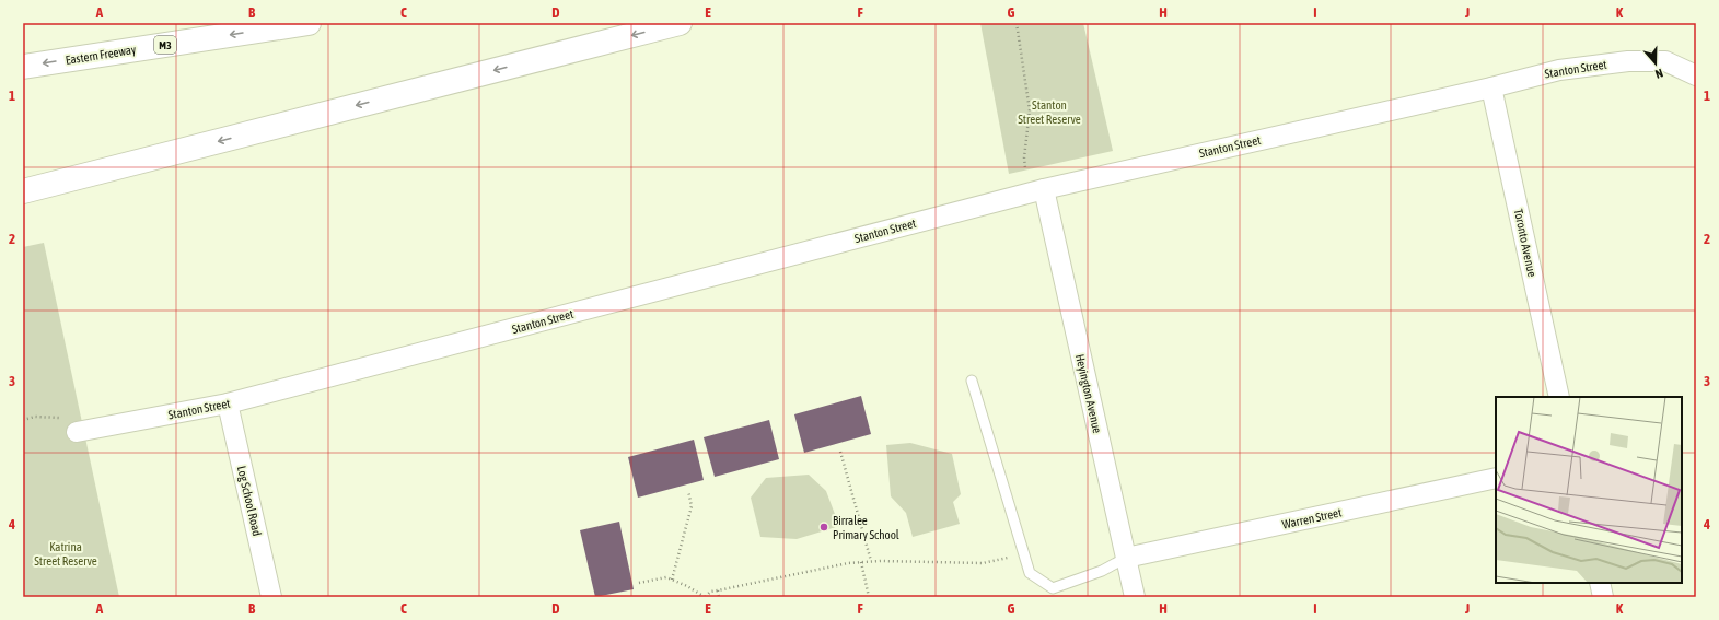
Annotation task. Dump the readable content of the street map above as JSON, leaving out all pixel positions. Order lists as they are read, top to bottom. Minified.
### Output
{"streets":{"highway":["M3","Eastern Freeway"],"street":["Stanton Street","Toronto Avenue","Heyington Avenue","Log School Road","Warren Street"]},"crossings":[["Stanton Street","Toronto Avenue"],["Stanton Street","Heyington Avenue"],["Stanton Street","Log School Road"],["Heyington Avenue","Warren Street"]],"parks":["Stanton Street Reserve","Katrina Street Reserve"],"places":["Birralee Primary School"],"north":"bottom","grid":{"columns":["A","B","C","D","E","F","G","H","I","J","K"],"rows":["1","2","3","4"]}}
